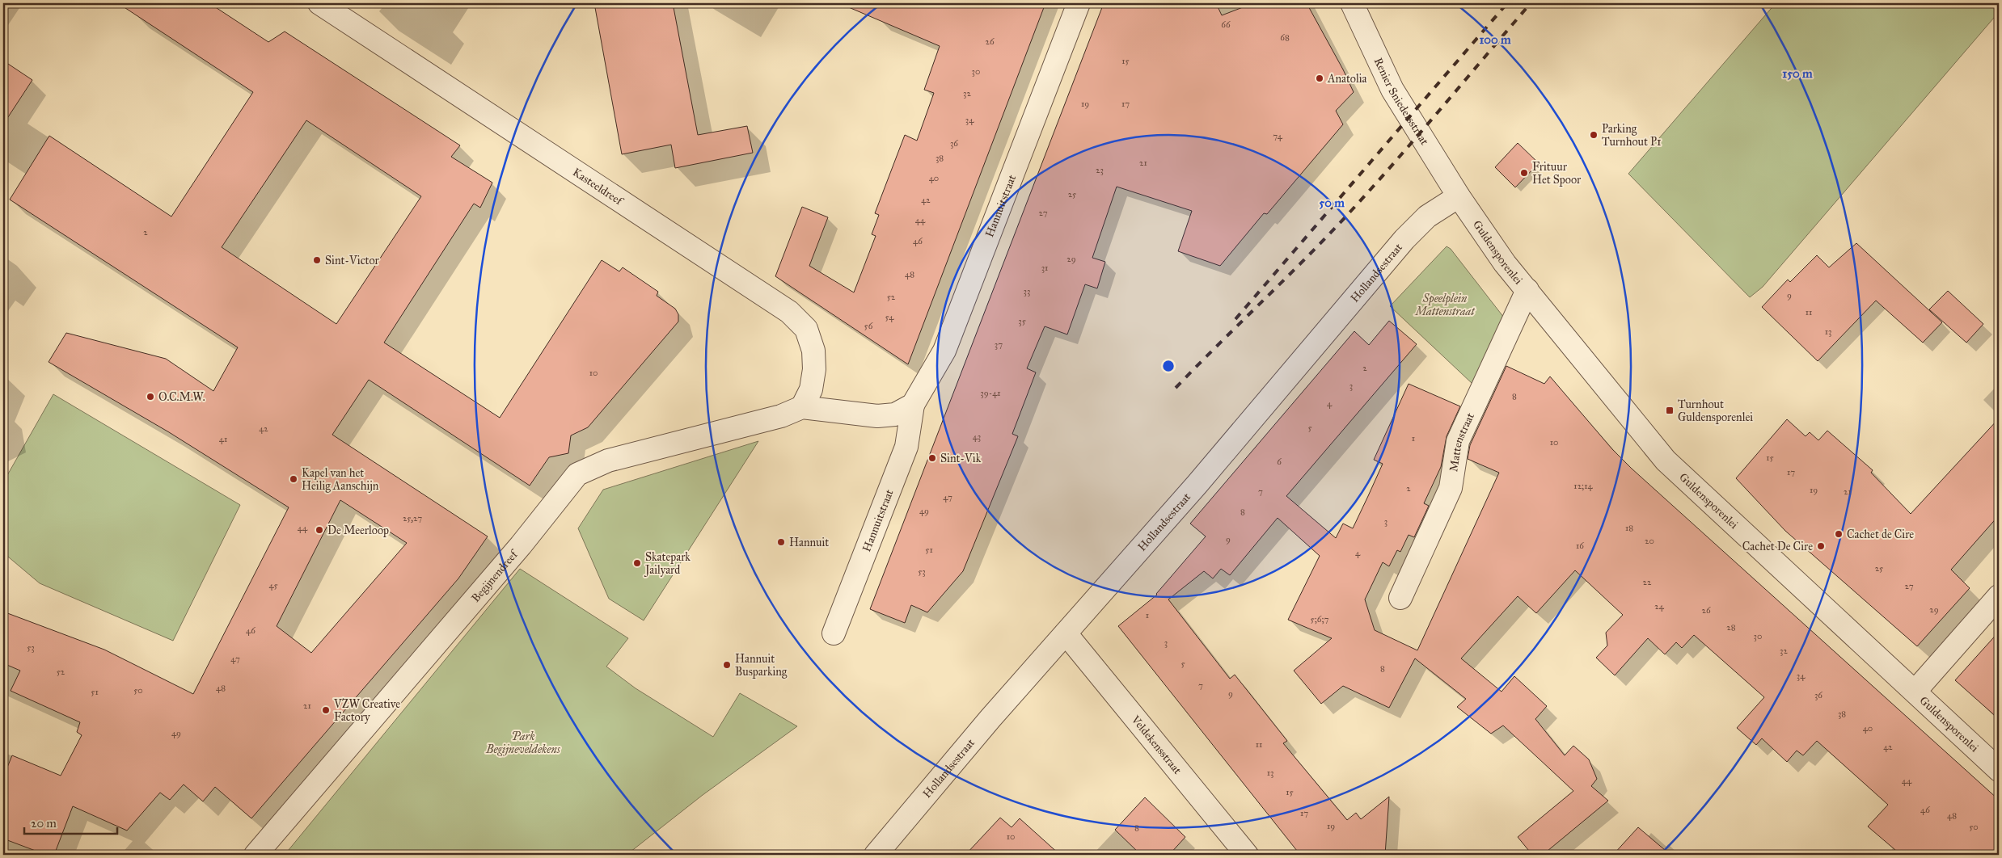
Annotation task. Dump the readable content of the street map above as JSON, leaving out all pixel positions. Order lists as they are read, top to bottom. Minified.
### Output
{"streets":{"street":["Renier Sniedersstraat","Kasteeldreef","Hannuitstraat","Guldensporenlei","Hollandsestraat","Mattenstraat","Begijnendreef","Veldekensstraat"]},"crossings":[["Renier Sniedersstraat","Guldensporenlei"],["Renier Sniedersstraat","Hollandsestraat"],["Kasteeldreef","Begijnendreef"],["Guldensporenlei","Hollandsestraat"],["Guldensporenlei","Mattenstraat"],["Hollandsestraat","Veldekensstraat"]],"parks":["Speelplein Mattenstraat","Park Begijneveldekens"],"places":{"other":["Anatolia","Parking Turnhout P1","Frituur Het Spoor","Sint-Victor","O.C.M.W.","Sint-Vik","Kapel van het Heilig Aanschijn","De Meerloop","Cachet de Cire","Hannuit","Cachet De Cire","Skatepark Jailyard","Hannuit Busparking","VZW Creative Factory"],"transit":["Turnhout Guldensporenlei"]},"house_numbers":["66","68","26","15","30","32","19","17","34","74","36","38","21","23","40","25","42","27","44","2","46","29","31","48","33","9","52","11","54","35","56","13","37","2","10","3","39-41","8","4","5","42","43","1","41","10","15","6","17","12;14","2","19","7","21","47","49","8","25,27","3","44","18","9","20","16","51","4","25","53","22","45","27","24","29","26","1","5;6;7","28","46","30","3","53","32","47","5","8","52","34","7","48","50","51","9","36","21","38","40","49","11","42","13","44","15","46","17","48","19","50","8","10"],"scale_bar":"20 m","rings":["100 m","150 m","50 m"]}
